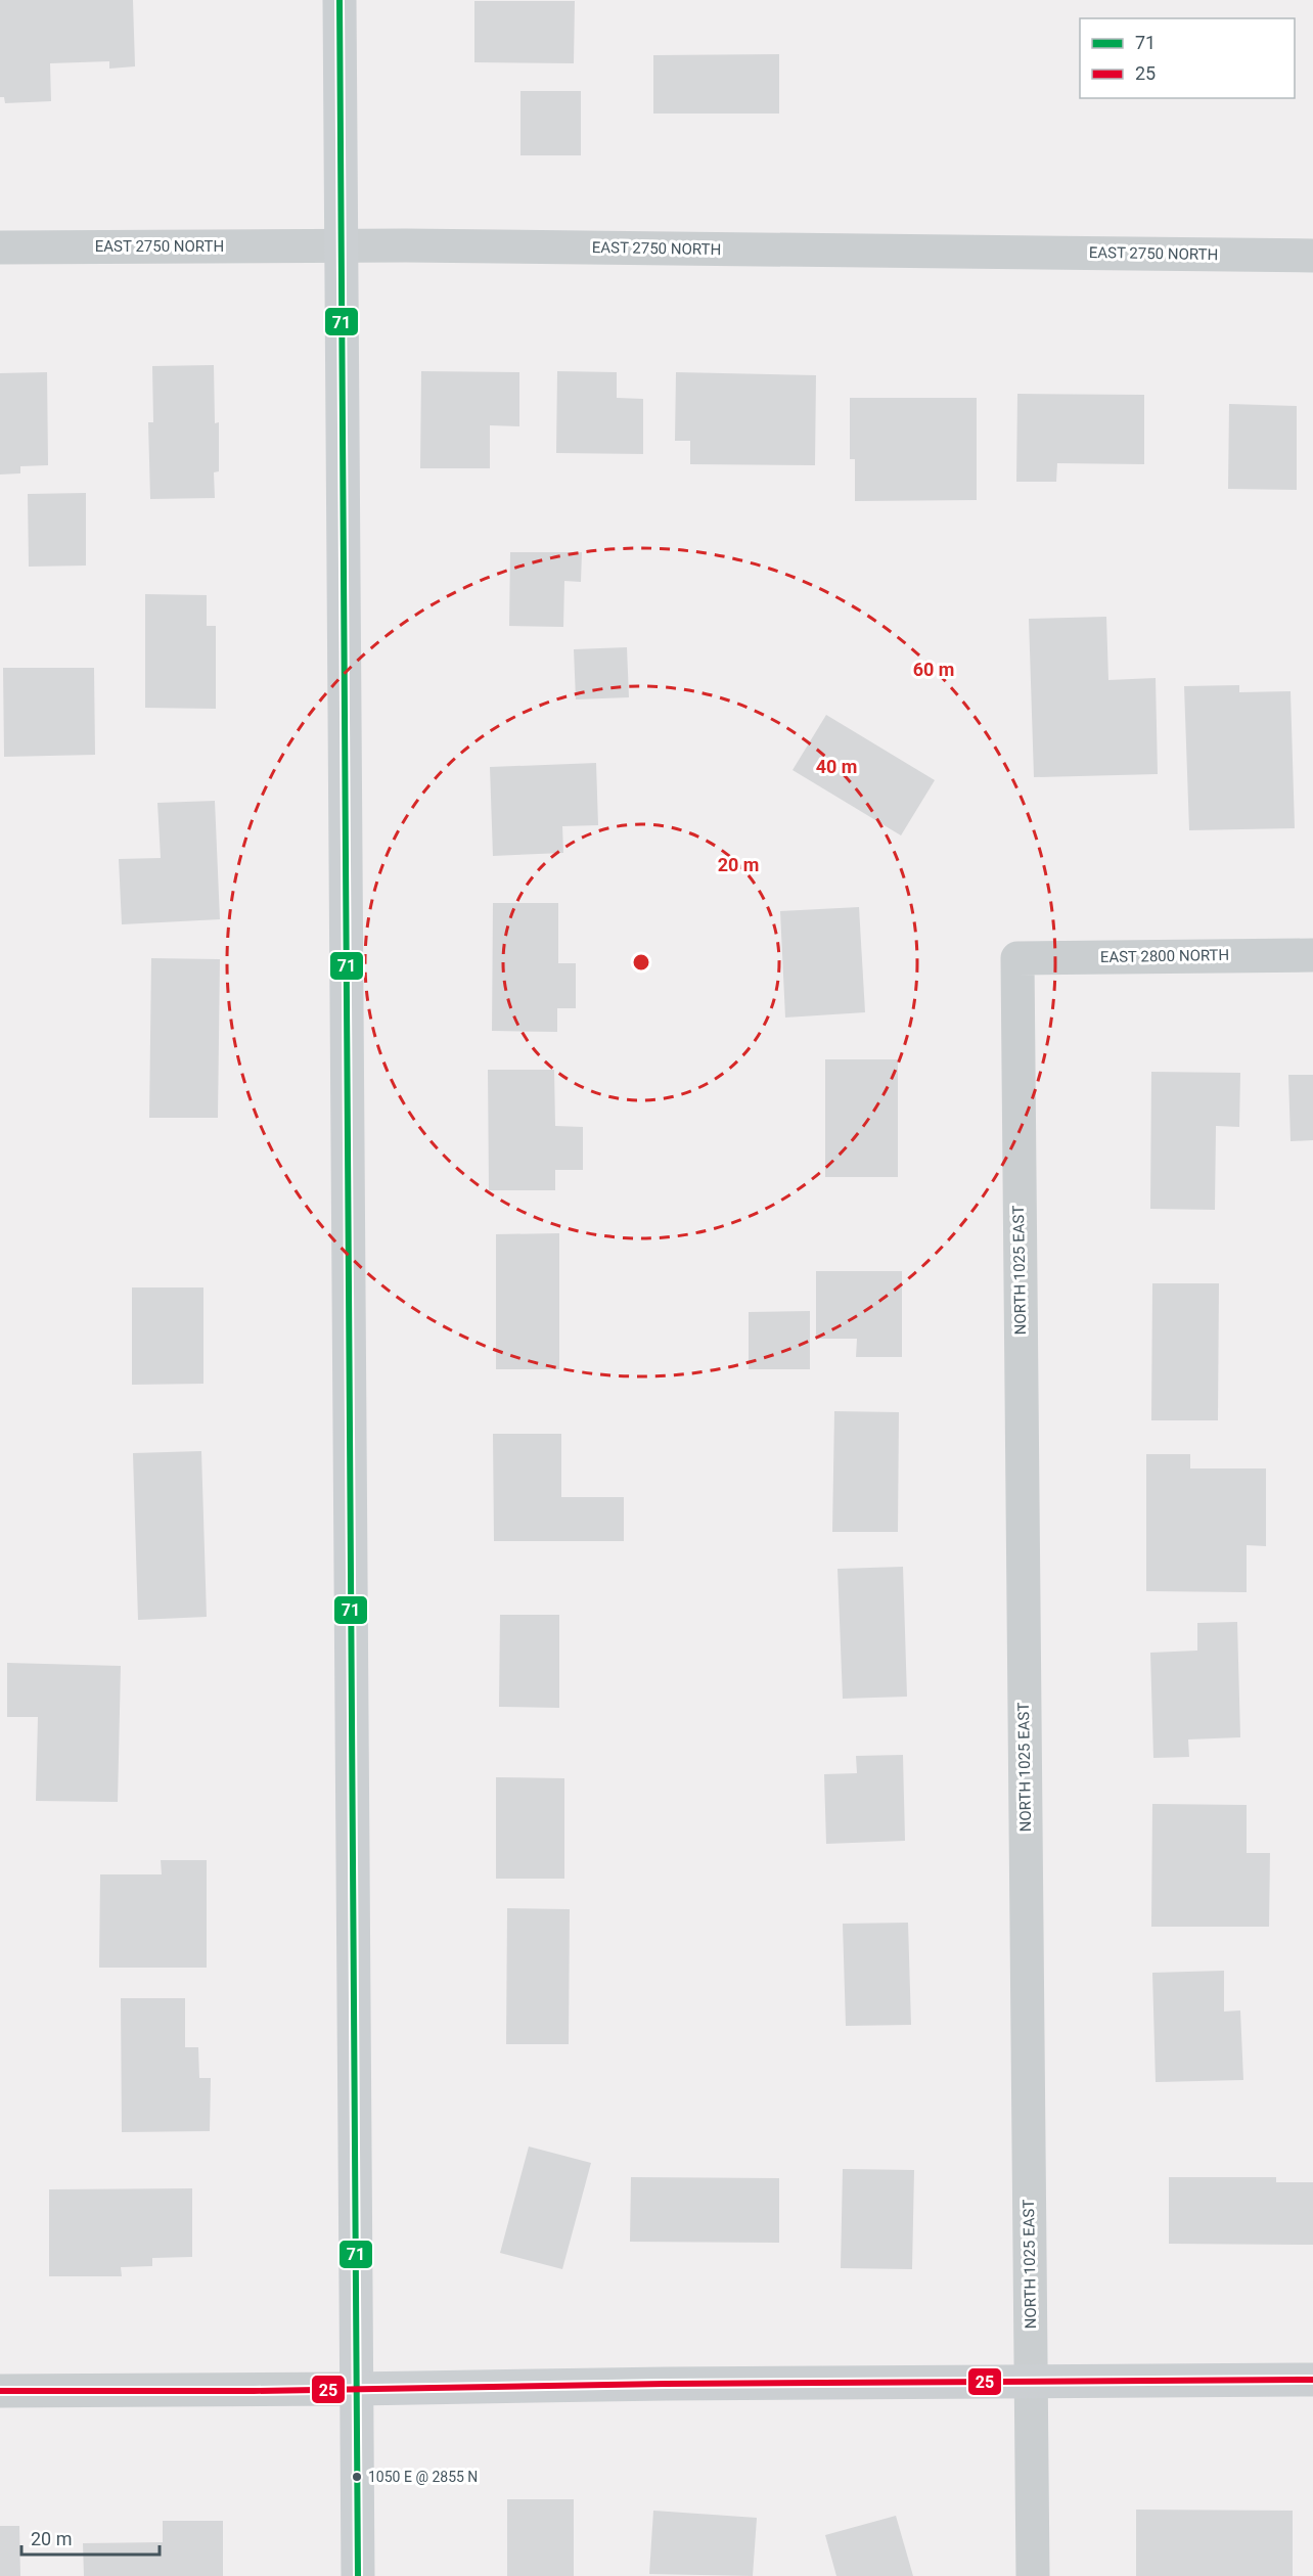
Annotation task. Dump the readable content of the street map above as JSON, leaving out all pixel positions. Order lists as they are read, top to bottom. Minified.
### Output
{"streets":{"street":["EAST 2750 NORTH","EAST 2800 NORTH","NORTH 1025 EAST"]},"crossings":[["EAST 2800 NORTH","NORTH 1025 EAST"]],"places":["1050 E @ 2855 N"],"lines":["transit line 71","transit line 25"],"legend":["71","25"],"scale_bar":"20 m","rings":["60 m","40 m","20 m"]}
